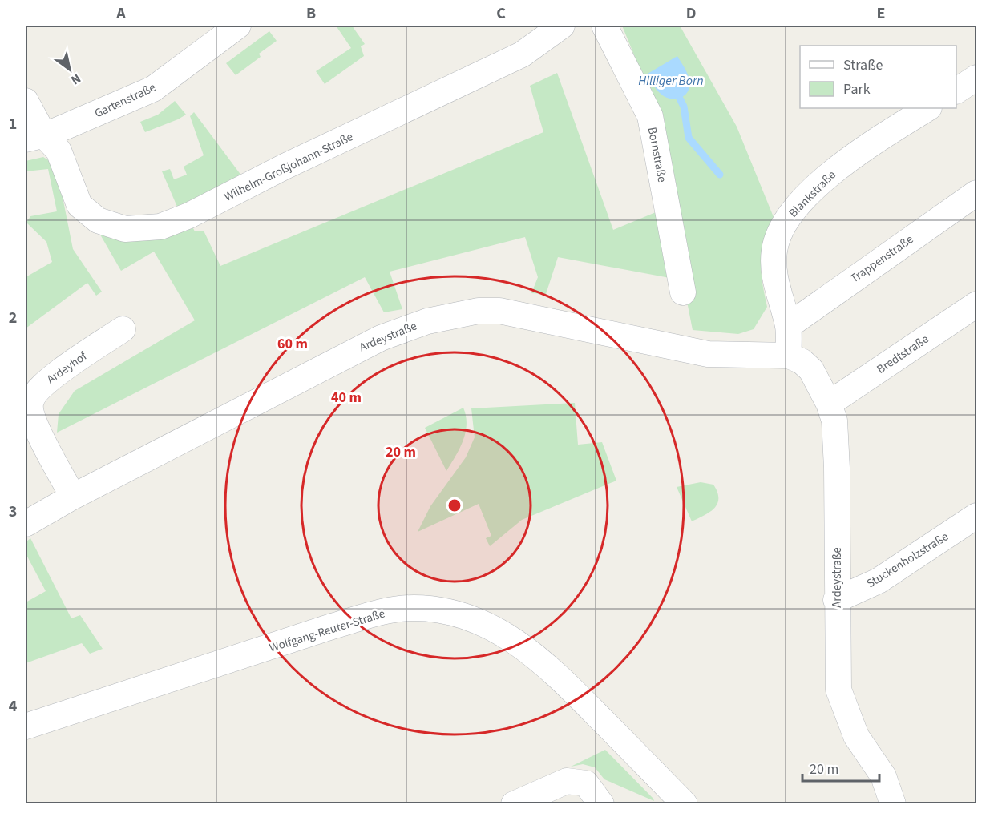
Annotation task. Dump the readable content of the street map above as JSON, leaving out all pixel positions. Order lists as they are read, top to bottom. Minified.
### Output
{"streets":{"street":["Gartenstraße","Bornstraße","Wilhelm-Großjohann-Straße","Blankstraße","Trappenstraße","Ardeystraße","Bredtstraße","Ardeyhof","Stuckenholzstraße","Wolfgang-Reuter-Straße"]},"crossings":[["Gartenstraße","Wilhelm-Großjohann-Straße"],["Blankstraße","Trappenstraße"],["Ardeystraße","Bredtstraße"],["Ardeystraße","Ardeyhof"],["Ardeystraße","Stuckenholzstraße"]],"water":["Hilliger Born"],"legend":["Straße","Park"],"scale_bar":"20 m","north":"bottom right","grid":{"columns":["A","B","C","D","E"],"rows":["1","2","3","4"]},"rings":["60 m","40 m","20 m"]}
